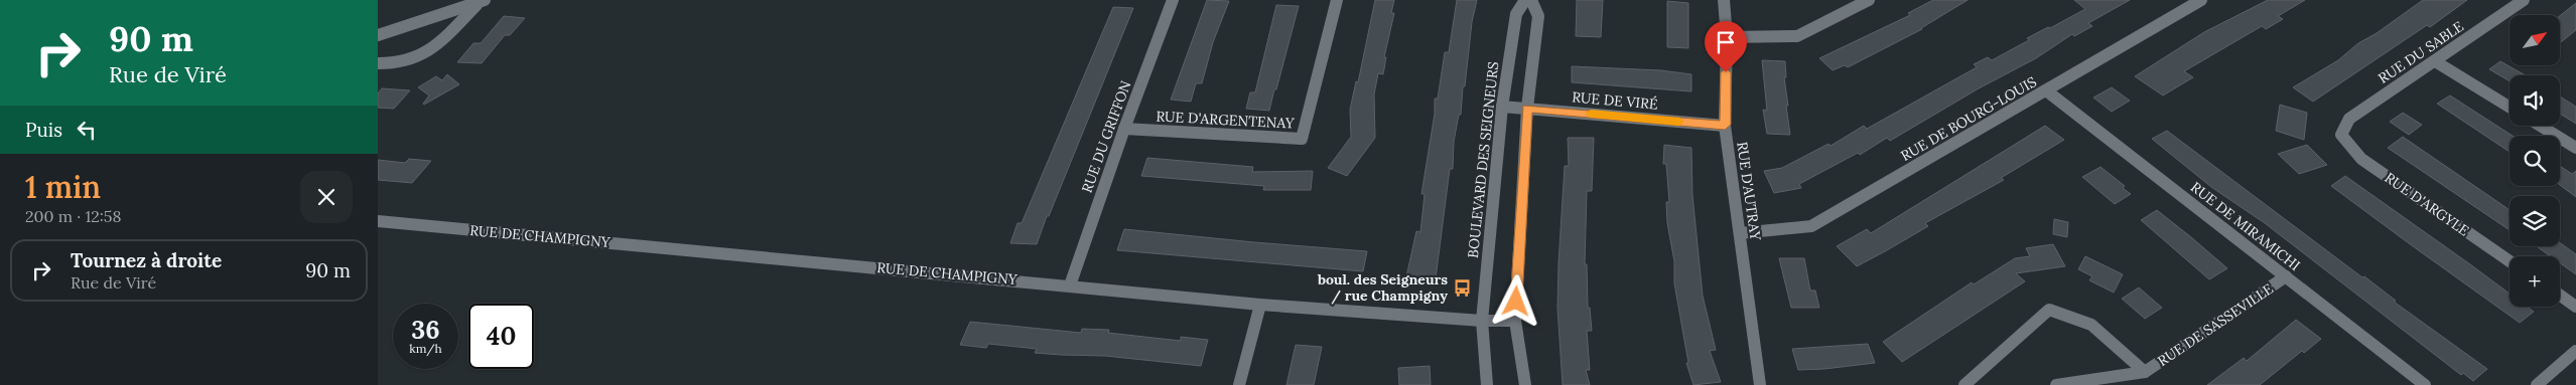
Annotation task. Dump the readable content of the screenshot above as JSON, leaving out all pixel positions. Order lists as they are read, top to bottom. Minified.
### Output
{"streets":{"street":["RUE DU SABLE","RUE DE VIRÉ","RUE DE BOURG-LOUIS","RUE D'ARGENTENAY","RUE DU GRIFFON","BOULEVARD DES SEIGNEURS","RUE D'AUTRAY","RUE D'ARGYLE","RUE DE MIRAMICHI","RUE DE CHAMPIGNY","RUE DE SASSEVILLE"]},"crossings":[["RUE DU SABLE","RUE D'ARGYLE"],["RUE DE VIRÉ","BOULEVARD DES SEIGNEURS"],["RUE DE VIRÉ","RUE D'AUTRAY"],["RUE DE BOURG-LOUIS","RUE D'AUTRAY"],["RUE DE BOURG-LOUIS","RUE DE MIRAMICHI"],["RUE D'ARGENTENAY","RUE DU GRIFFON"],["RUE DU GRIFFON","RUE DE CHAMPIGNY"],["BOULEVARD DES SEIGNEURS","RUE DE CHAMPIGNY"],["RUE DE MIRAMICHI","RUE DE SASSEVILLE"]],"places":{"bus stop":["boul. des Seigneurs / rue Champigny"]},"north":"top right","page":{"turn":["90 m","Rue de Viré"],"map_buttons":"+","then":"Puis","heading":["1 min","200 m · 12:58"],"list":[{"name":"Tournez à droite","note":"Rue de Viré","value":"90 m"}],"speed":"36 km/h","limit":"40"}}
